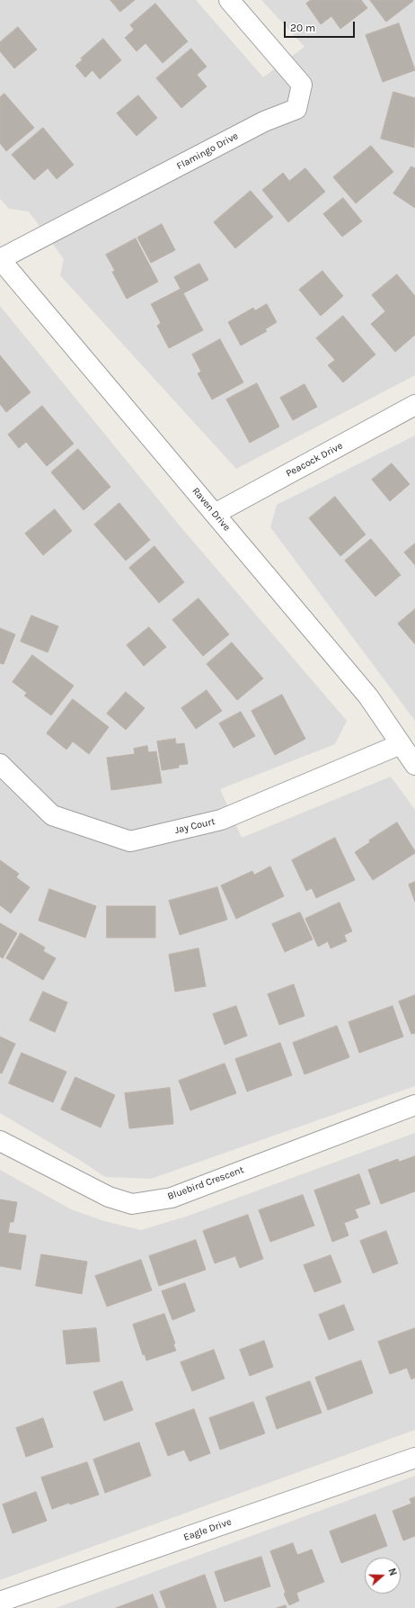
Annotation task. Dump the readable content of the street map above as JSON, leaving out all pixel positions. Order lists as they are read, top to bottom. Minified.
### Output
{"streets":{"street":["Flamingo Drive","Peacock Drive","Raven Drive","Jay Court","Bluebird Crescent","Eagle Drive"]},"crossings":[["Flamingo Drive","Raven Drive"],["Peacock Drive","Raven Drive"],["Raven Drive","Jay Court"]],"scale_bar":"20 m","north":"right"}
